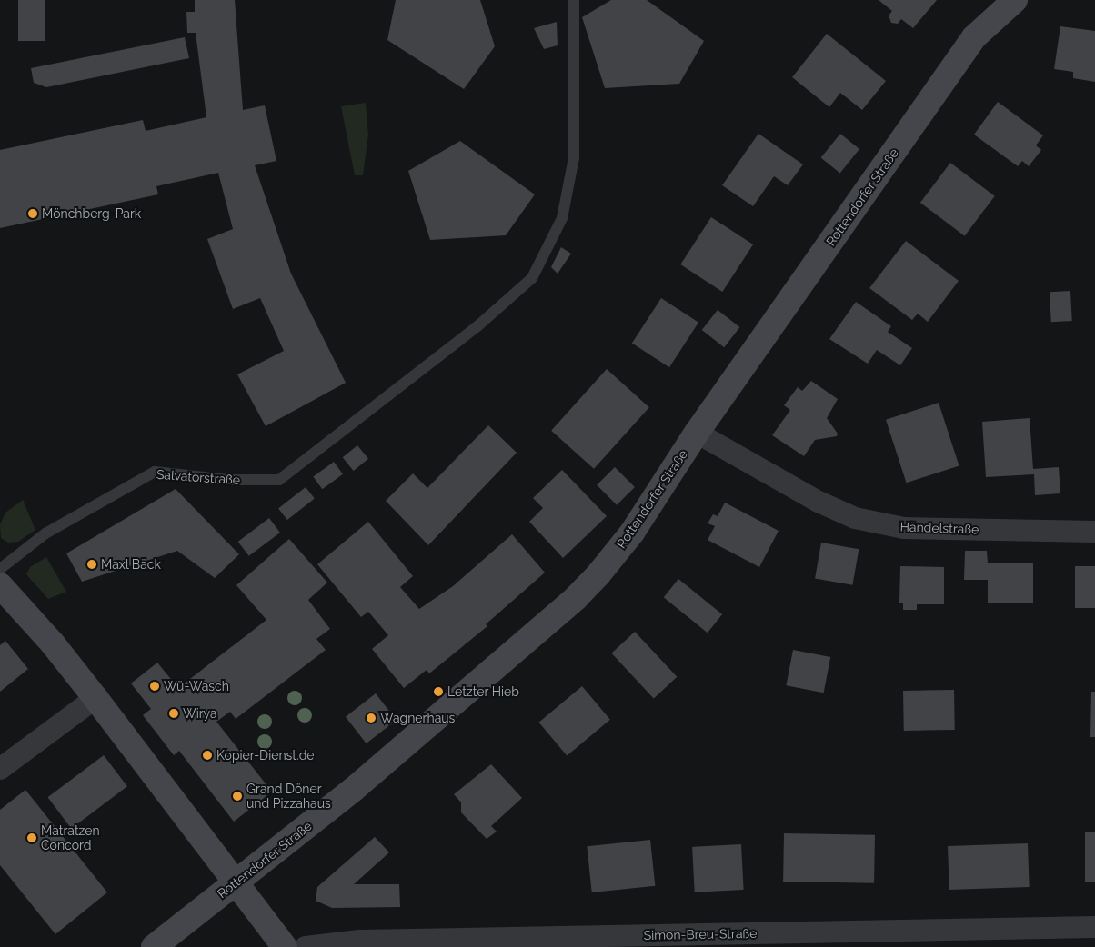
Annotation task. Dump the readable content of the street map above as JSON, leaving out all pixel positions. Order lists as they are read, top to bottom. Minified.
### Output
{"streets":{"street":["Rottendorfer Straße","Händelstraße","Simon-Breu-Straße"],"lane":["Salvatorstraße"]},"crossings":[["Rottendorfer Straße","Händelstraße"]],"places":["Mönchberg-Park","Maxl Bäck","Wü-Wasch","Letzter Hieb","Wirya","Wagnerhaus","Kopier-Dienst.de","Grand Döner und Pizzahaus","Matratzen Concord"]}
